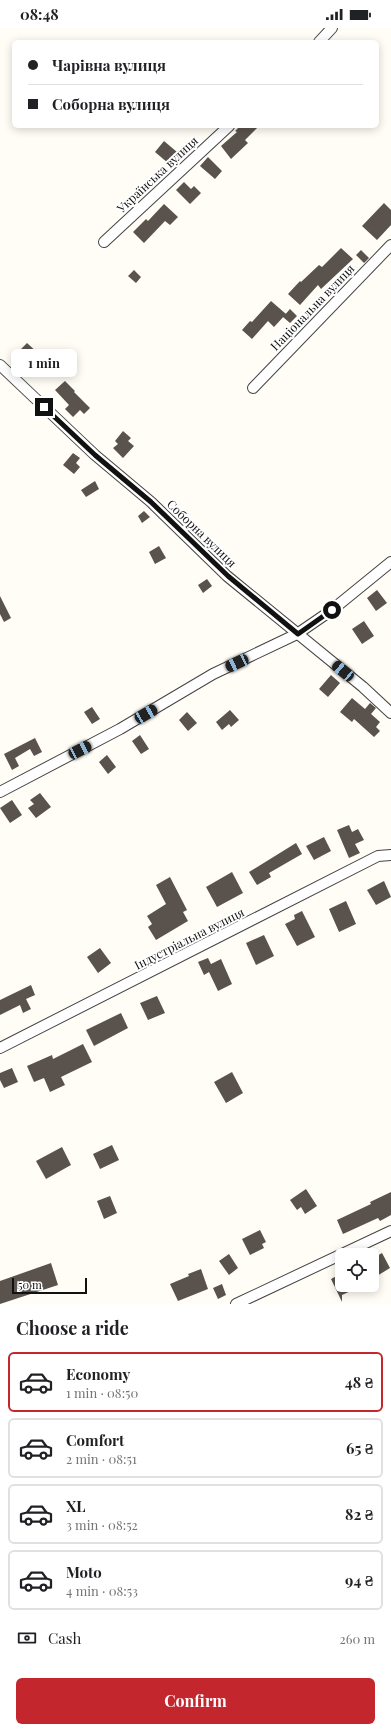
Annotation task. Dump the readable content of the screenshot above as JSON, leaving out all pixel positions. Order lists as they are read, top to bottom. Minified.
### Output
{"streets":{"street":["Українська вулиця","Національна вулиця","Соборна вулиця","Індустріальна вулиця"]},"scale_bar":"50 m","page":{"status":"08:48","banner":["Чарівна вулиця","Соборна вулиця"],"bubble":"1 min","scale":"50 m","heading":"Choose a ride","list":[{"name":"Economy","note":"1 min · 08:50","value":"48 ₴"},{"name":"Comfort","note":"2 min · 08:51","value":"65 ₴"},{"name":"XL","note":"3 min · 08:52","value":"82 ₴"},{"name":"Moto","note":"4 min · 08:53","value":"94 ₴"}],"pay":["Cash","260 m"],"buttons":"Confirm"}}
